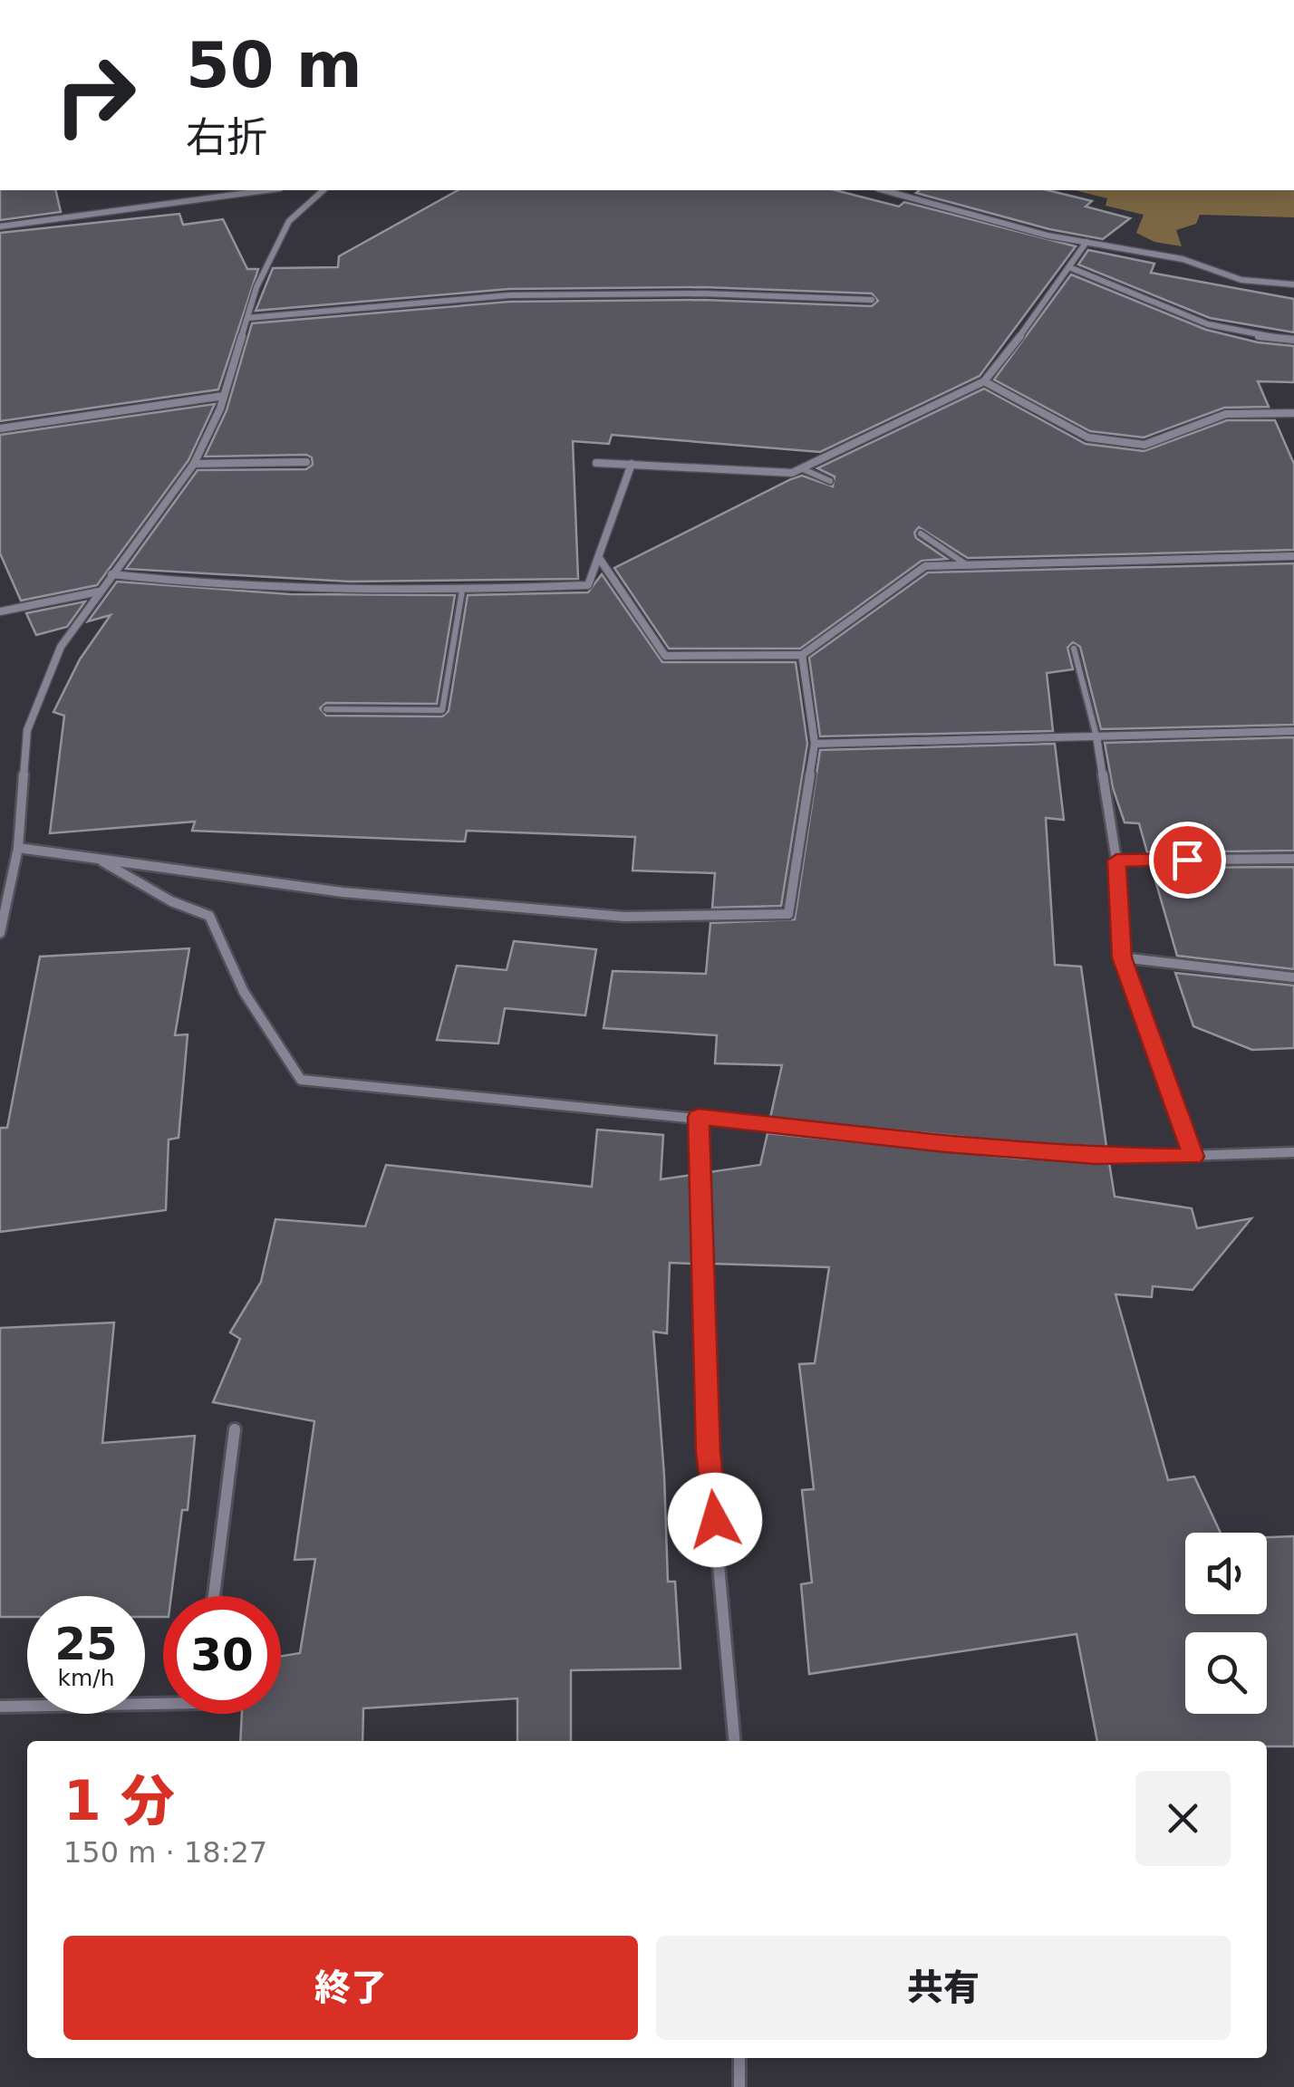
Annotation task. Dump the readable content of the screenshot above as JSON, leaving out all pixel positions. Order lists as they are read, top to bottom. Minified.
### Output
{"page":{"turn":["50 m","右折"],"speed":"25 km/h","limit":"30","heading":["1 分","150 m · 18:27"],"buttons":["終了","共有"]}}
